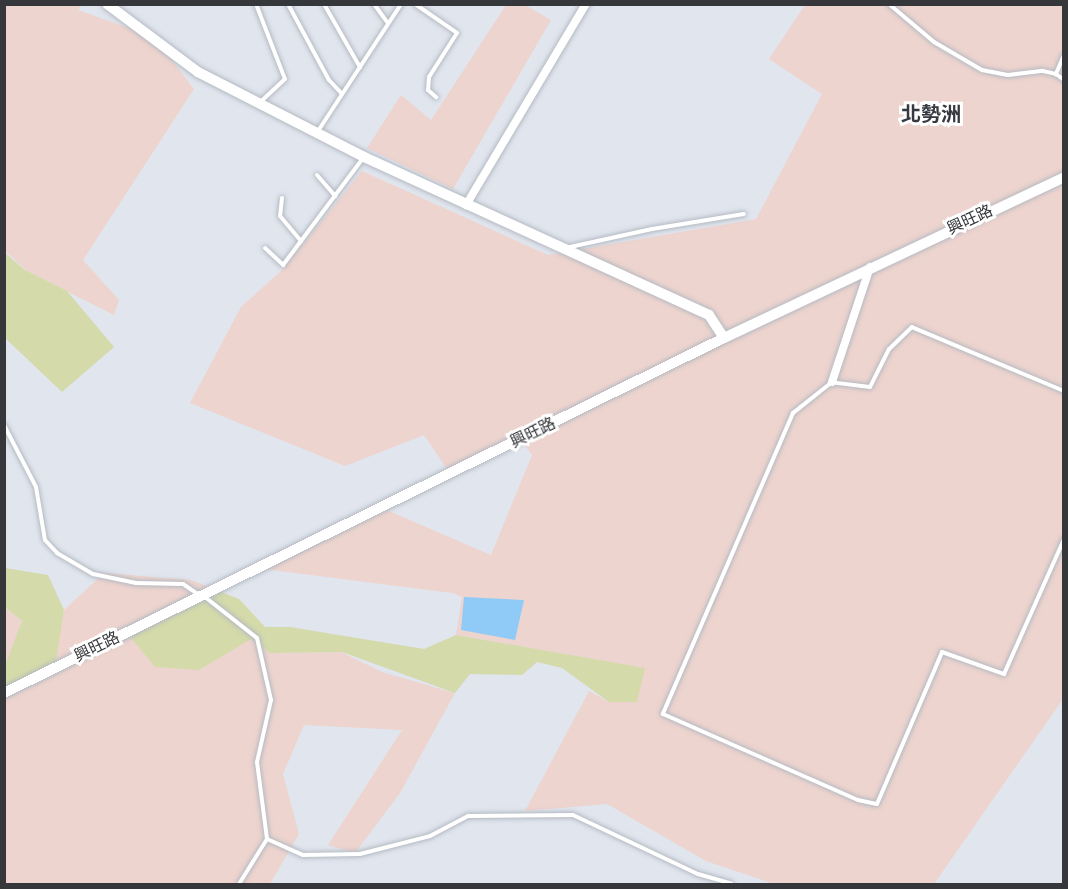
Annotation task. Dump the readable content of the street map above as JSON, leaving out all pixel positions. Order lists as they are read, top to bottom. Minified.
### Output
{"streets":{"street":["興旺路"]},"districts":["北勢洲"]}
